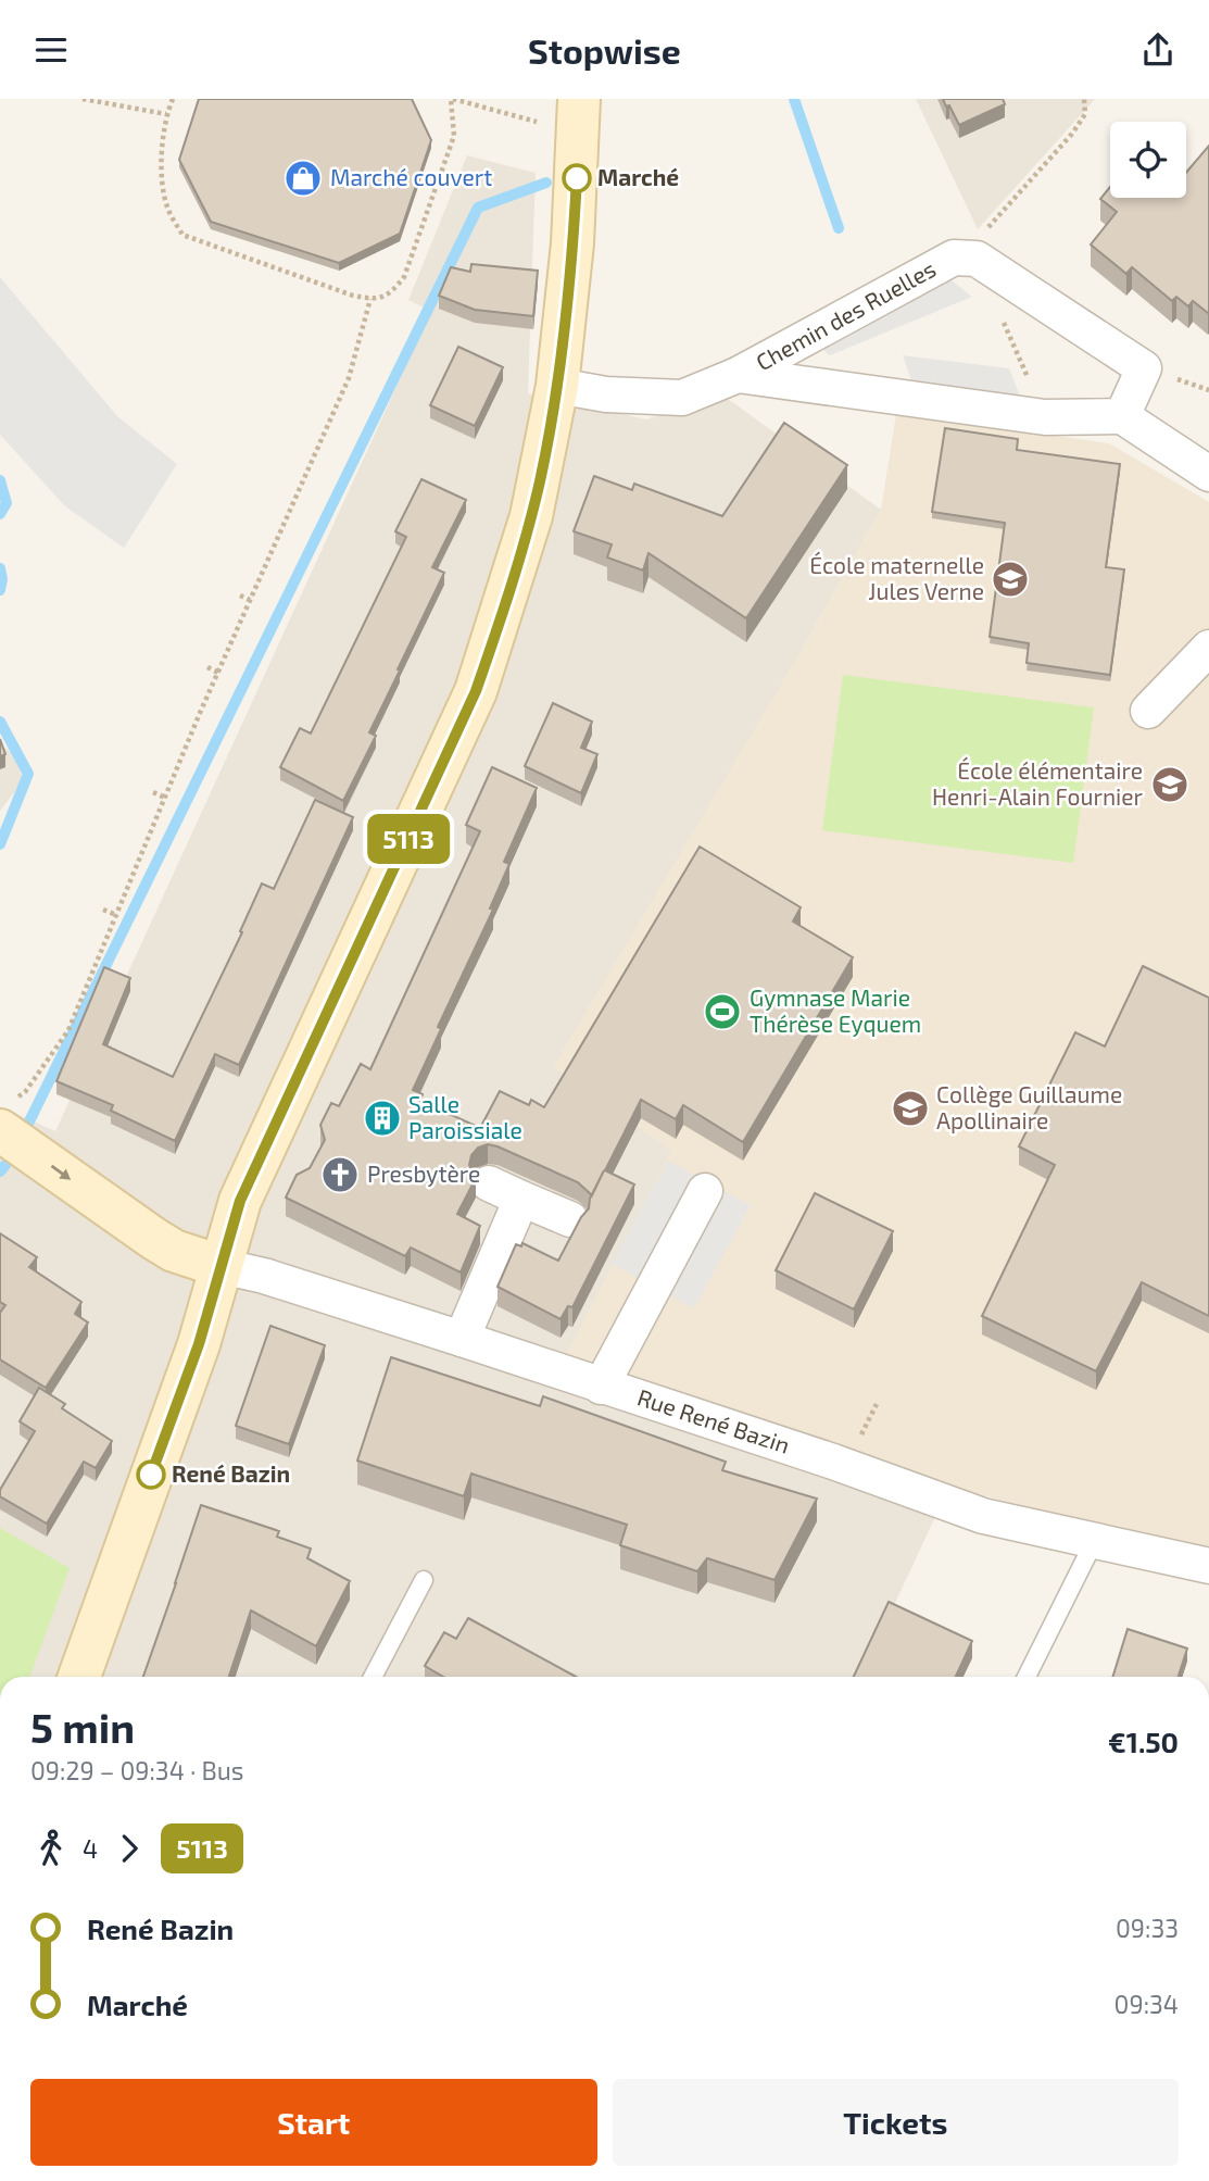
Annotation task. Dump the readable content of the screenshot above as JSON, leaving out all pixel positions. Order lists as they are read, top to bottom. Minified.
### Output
{"streets":{"street":["Chemin des Ruelles","Rue René Bazin"]},"places":{"shop":["Marché couvert"],"other":["Marché","René Bazin"],"school or university":["École maternelle Jules Verne","École élémentaire Henri-Alain Fournier","Collège Guillaume Apollinaire"],"sports":["Gymnase Marie Thérèse Eyquem"],"building":["Salle Paroissiale"],"church":["Presbytère"]},"lines":["bus line 5113"],"page":{"header":"Stopwise","on_map":"5113","heading":["5 min","09:29 – 09:34 · Bus","€1.50"],"legs":["4","5113"],"list":[{"name":"René Bazin","value":"09:33"},{"name":"Marché","value":"09:34"}],"buttons":["Start","Tickets"]}}
